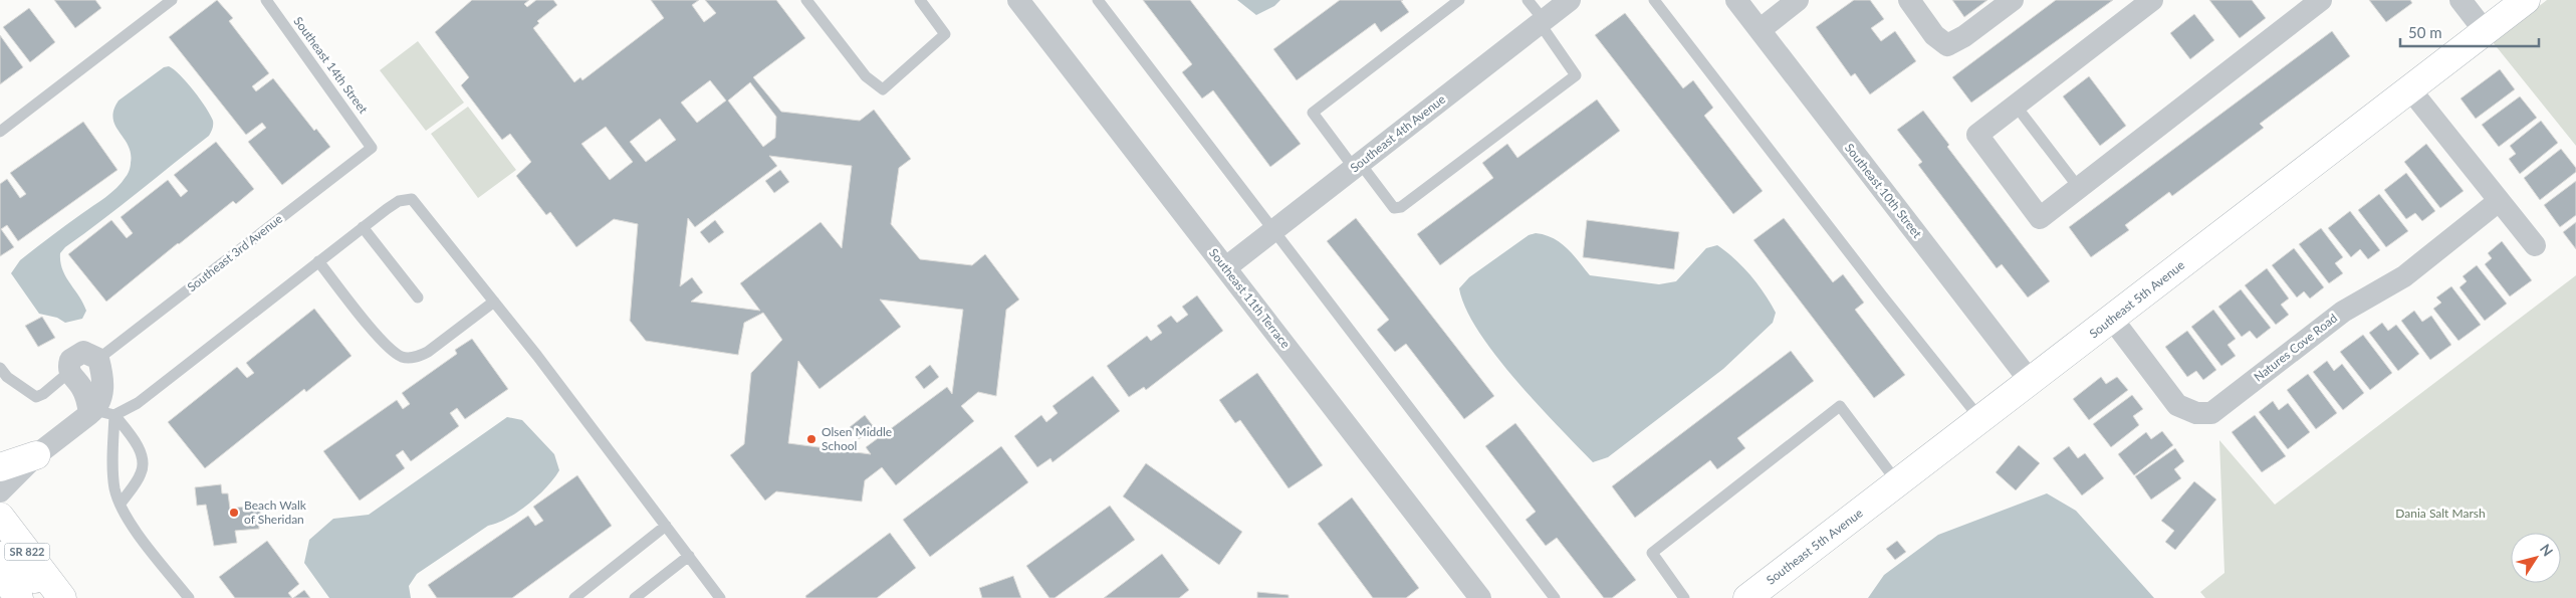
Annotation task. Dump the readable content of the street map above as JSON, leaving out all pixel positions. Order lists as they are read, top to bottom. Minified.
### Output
{"streets":{"street":["Southeast 4th Avenue","Southeast 10th Street","Southeast 11th Terrace","Southeast 5th Avenue","Natures Cove Road","SR 822"],"lane":["Southeast 14th Street","Southeast 3rd Avenue"]},"crossings":[["Southeast 14th Street","Southeast 3rd Avenue"],["Southeast 4th Avenue","Southeast 11th Terrace"],["Southeast 10th Street","Southeast 5th Avenue"],["Southeast 5th Avenue","Natures Cove Road"]],"parks":["Dania Salt Marsh"],"places":["Olsen Middle School","Beach Walk of Sheridan"],"scale_bar":"50 m","north":"top right"}
